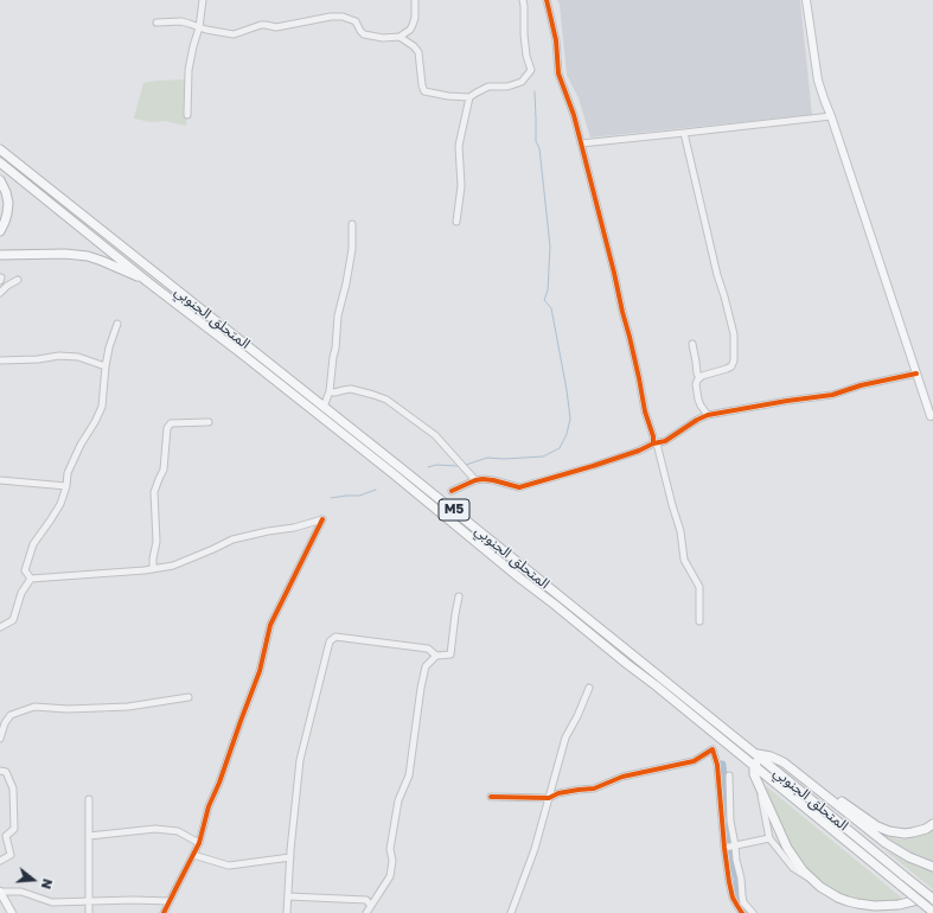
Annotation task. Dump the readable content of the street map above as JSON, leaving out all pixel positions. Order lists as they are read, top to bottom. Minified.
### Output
{"streets":{"highway":["المتحلق الجنوبي","M5"]},"north":"right"}
